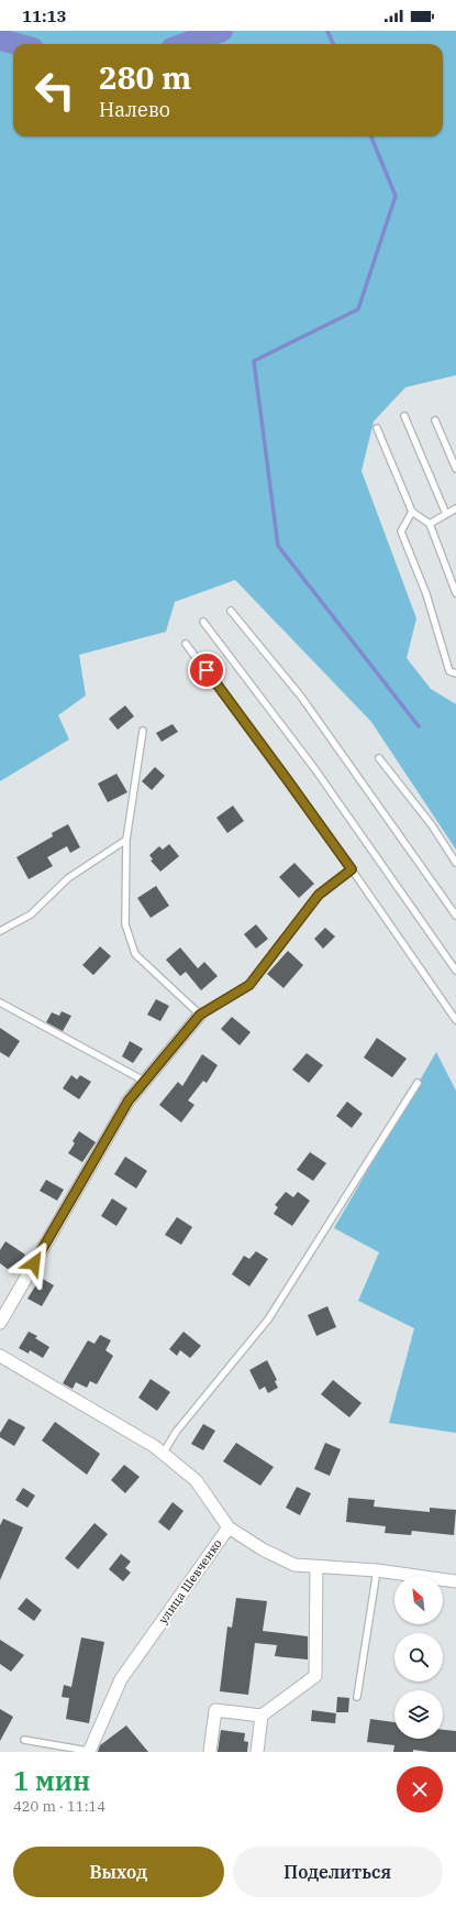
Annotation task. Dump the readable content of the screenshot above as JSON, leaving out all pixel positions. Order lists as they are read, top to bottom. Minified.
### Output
{"streets":{"street":["улица Шевченко"]},"north":"top left","page":{"status":"11:13","turn":["280 m","Налево"],"heading":["1 мин","420 m · 11:14"],"buttons":["Выход","Поделиться"]}}
